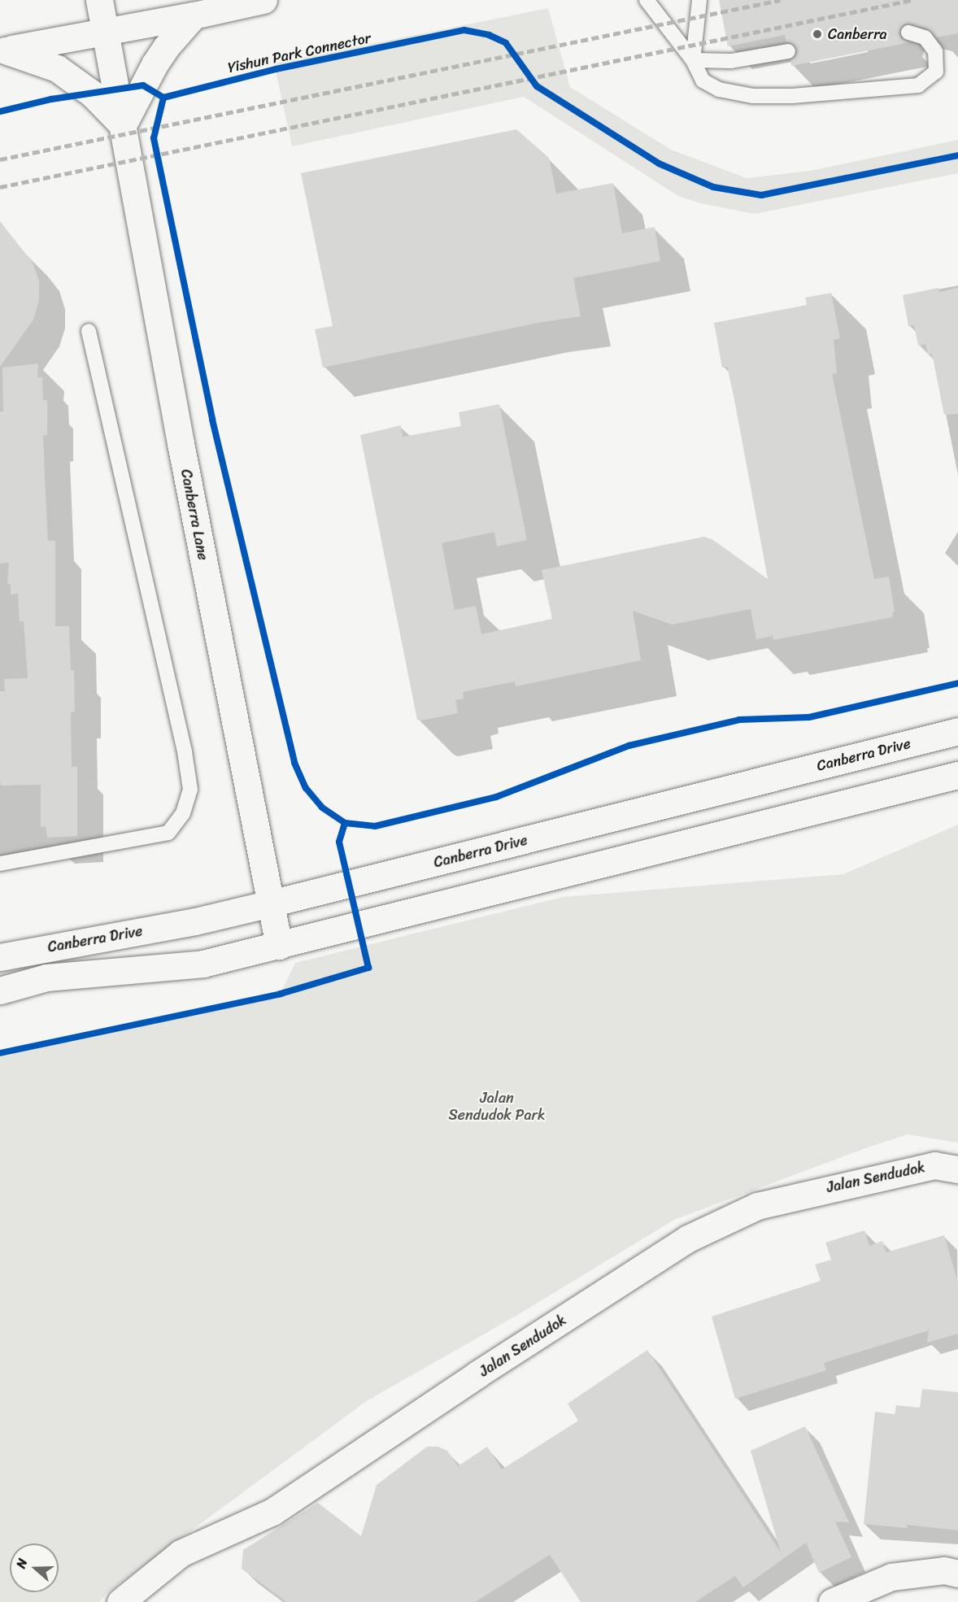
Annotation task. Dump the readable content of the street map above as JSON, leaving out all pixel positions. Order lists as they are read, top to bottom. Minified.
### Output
{"streets":{"street":["Canberra Lane","Canberra Drive","Jalan Sendudok"],"cycle path":["Yishun Park Connector"]},"crossings":[["Canberra Lane","Canberra Drive"]],"parks":["Jalan Sendudok Park"],"places":["Canberra"],"north":"left"}
